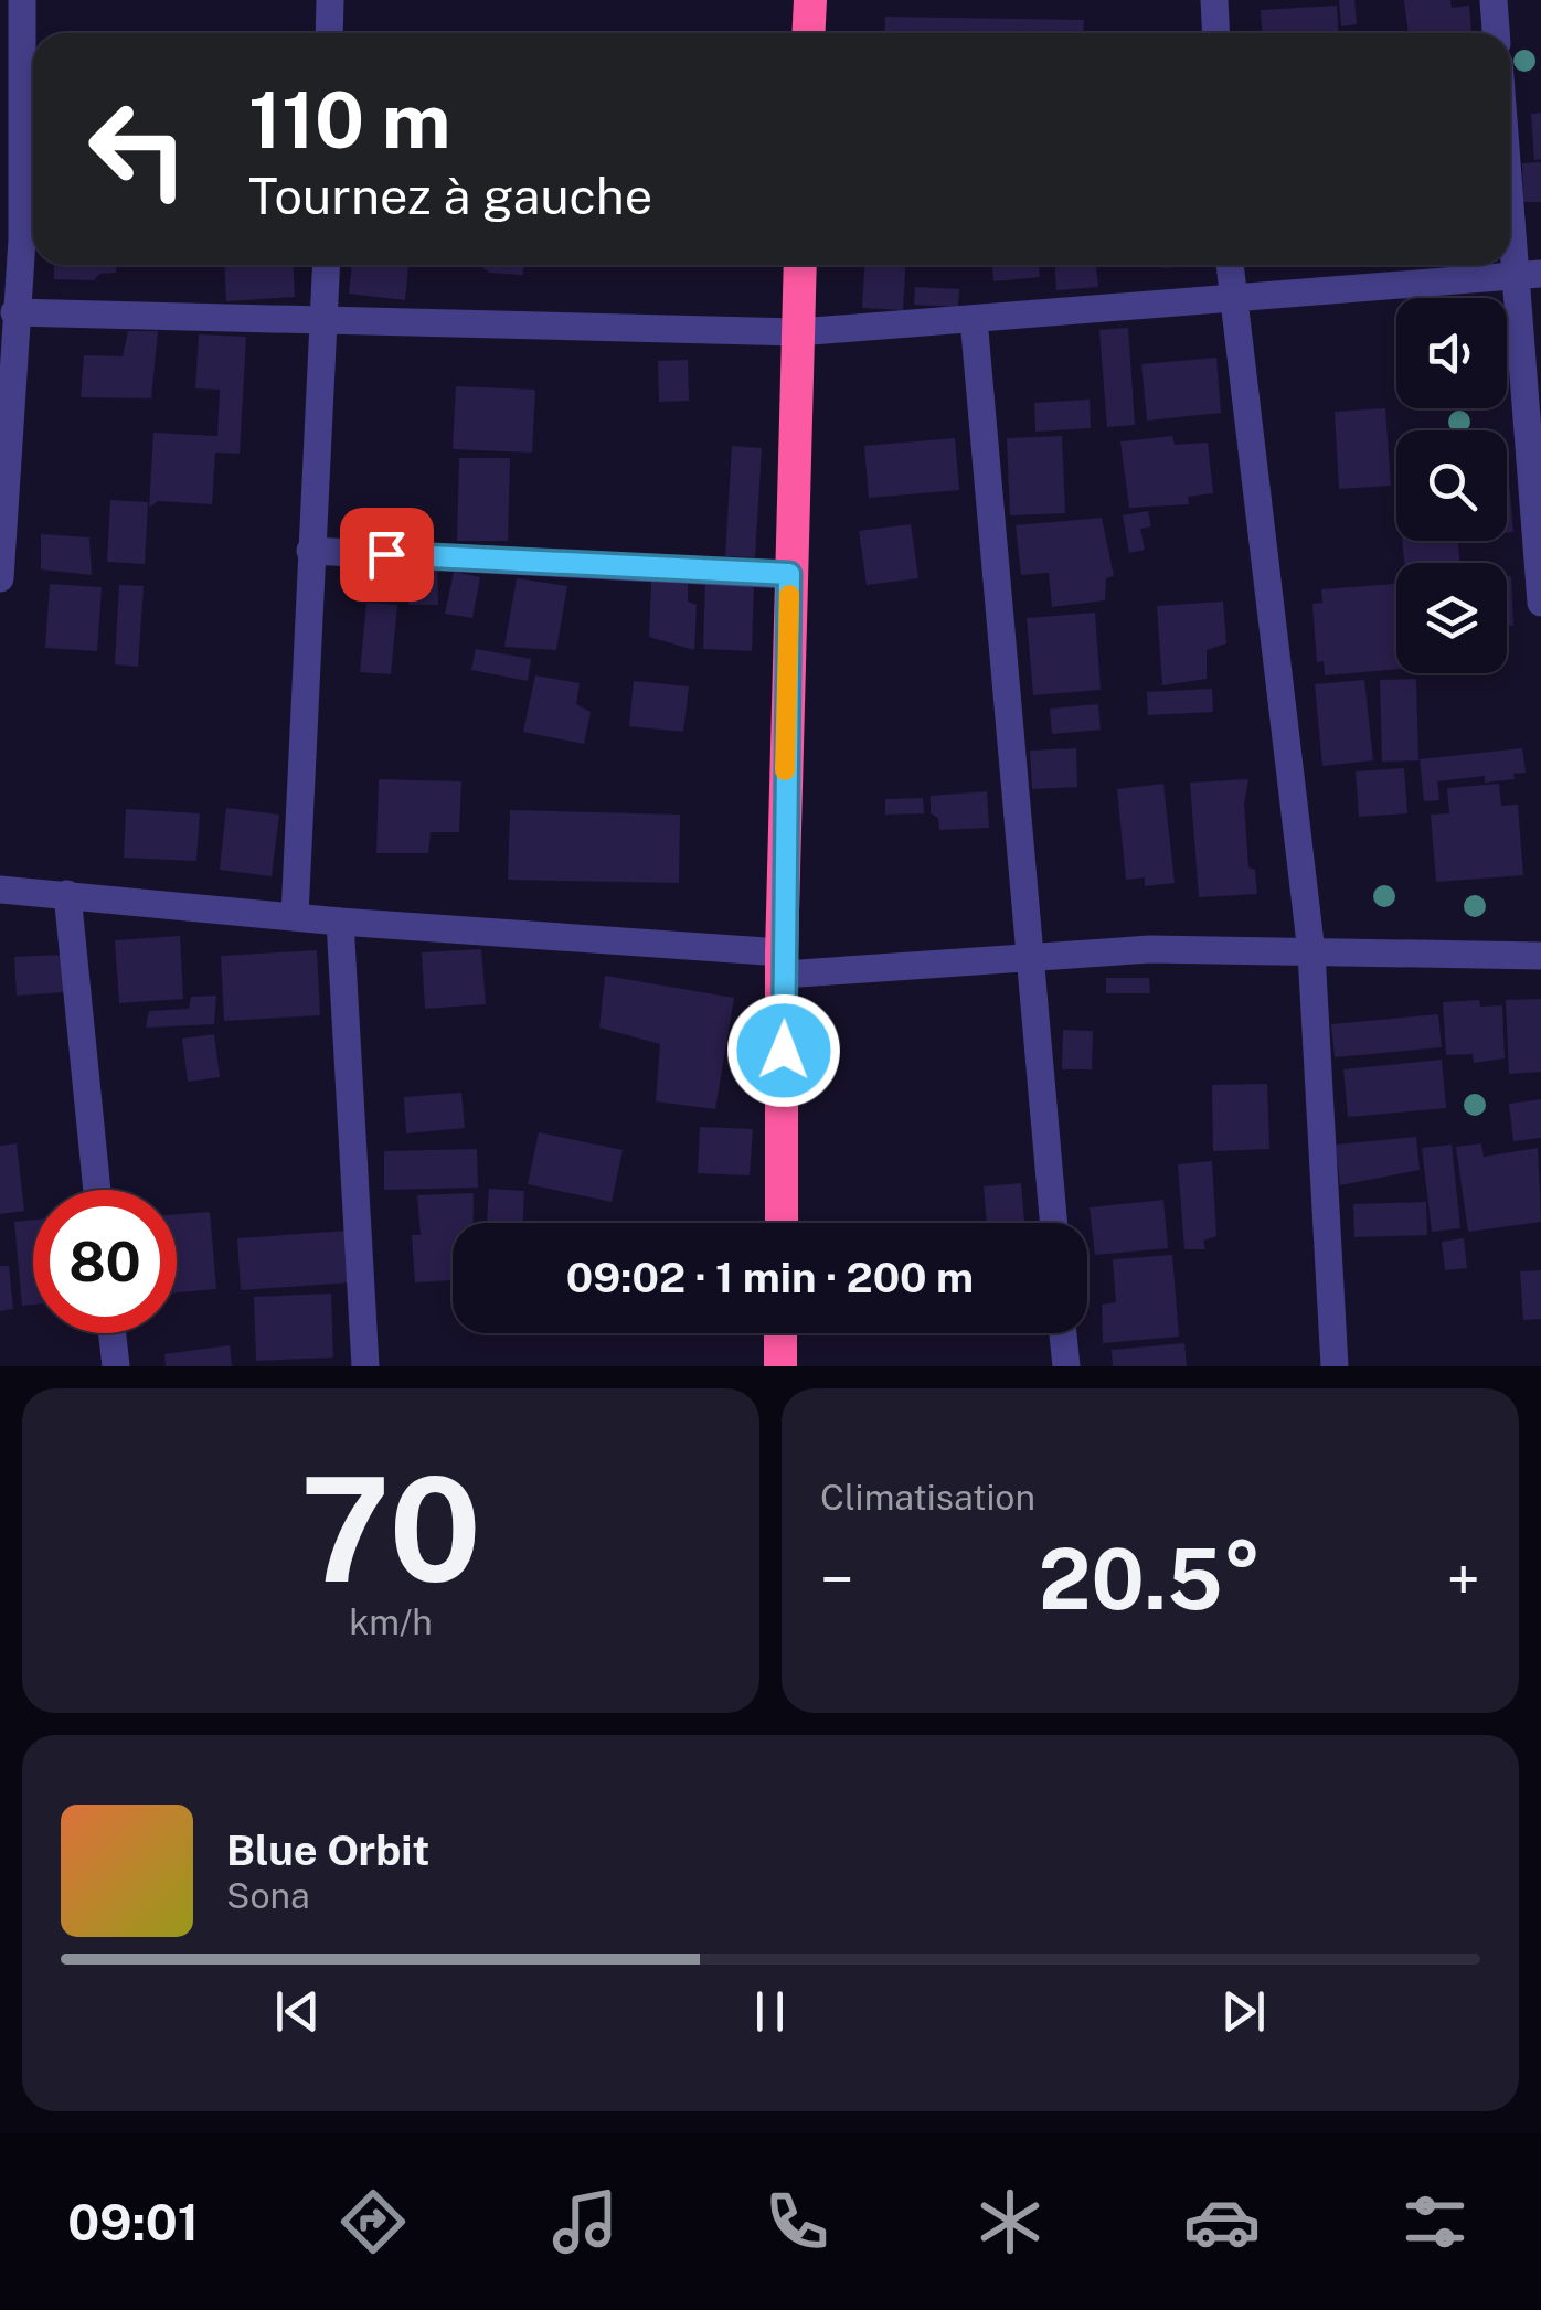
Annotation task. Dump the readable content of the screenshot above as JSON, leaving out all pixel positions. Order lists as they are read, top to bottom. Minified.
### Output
{"page":{"turn":["110 m","Tournez à gauche"],"limit":"80","trip":"09:02 · 1 min · 200 m","tile":[["70","km/h"],"Climatisation"],"heat":["−","20.5°","+"],"song":["Blue Orbit","Sona"],"tabs":"09:01"}}
